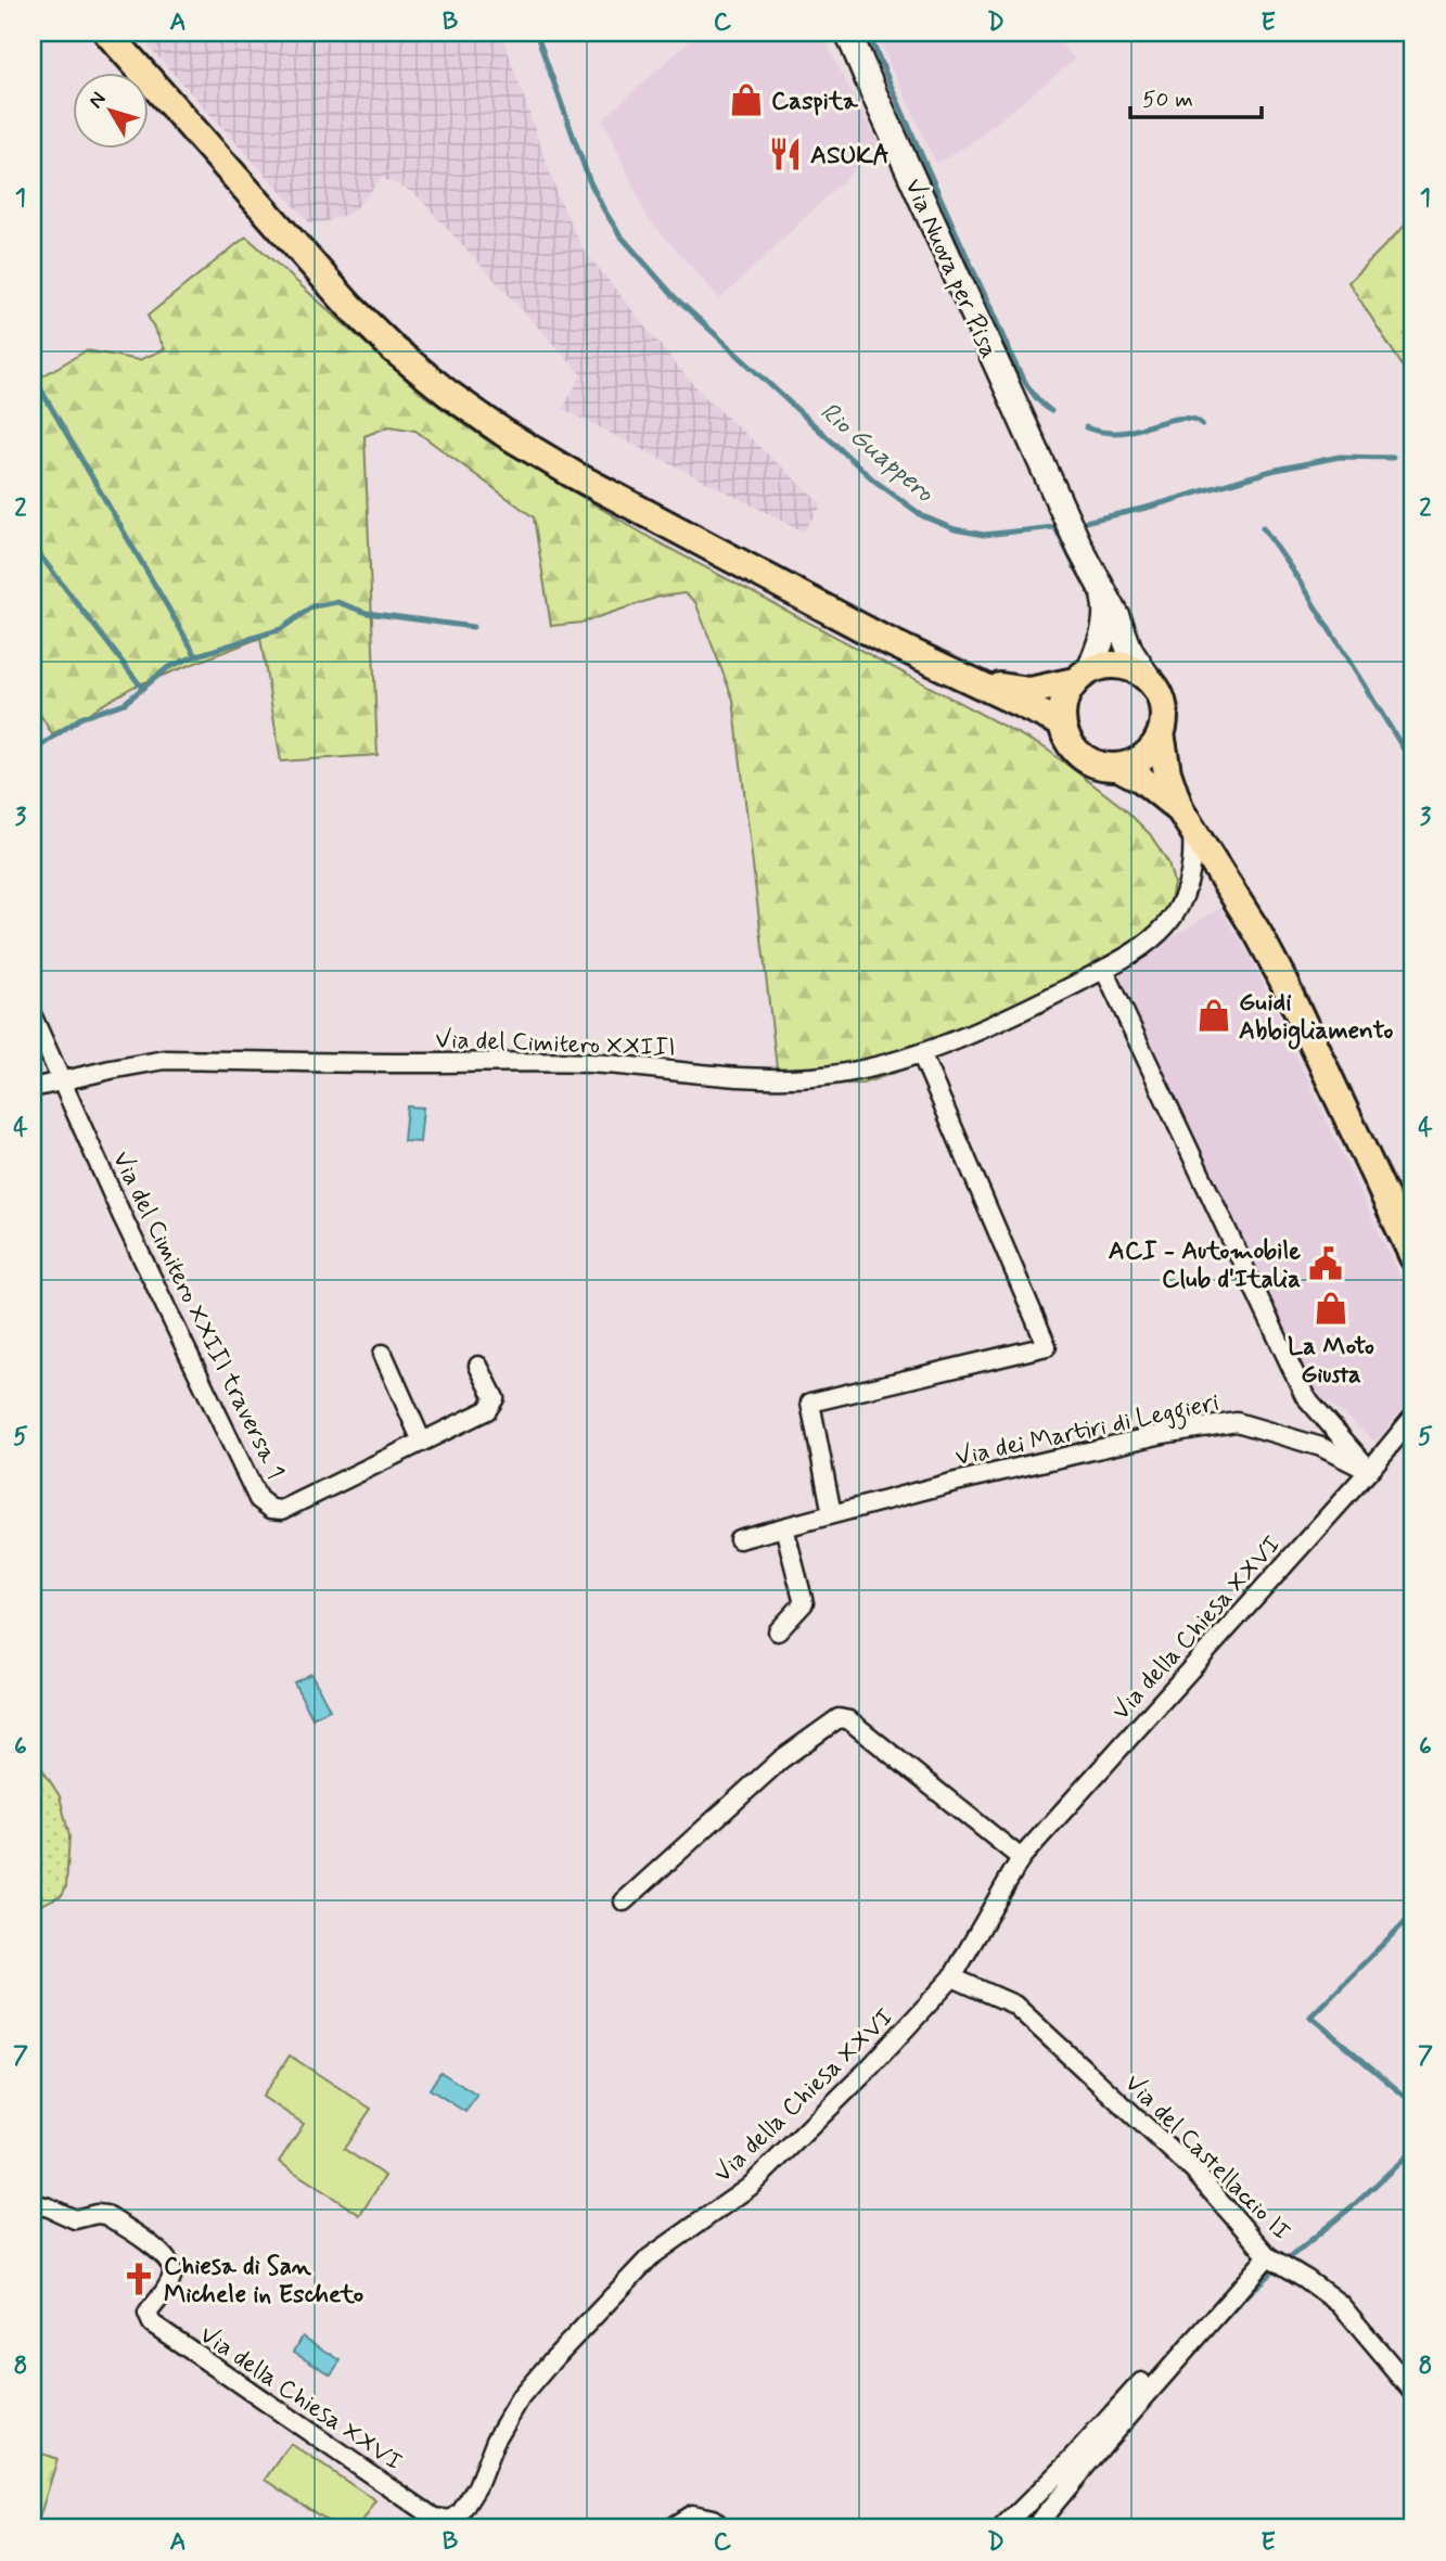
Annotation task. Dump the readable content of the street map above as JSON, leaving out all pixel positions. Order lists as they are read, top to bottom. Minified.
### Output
{"streets":{"main road":["Via Nuova per Pisa"],"street":["Via del Cimitero XXIII","Via del Cimitero XXIII traversa 1","Via dei Martiri di Leggieri","Via della Chiesa XXVI","Via del Castellaccio II"]},"crossings":[["Via del Cimitero XXIII","Via del Cimitero XXIII traversa 1"],["Via dei Martiri di Leggieri","Via della Chiesa XXVI"],["Via della Chiesa XXVI","Via del Castellaccio II"]],"water":["Rio Guappero"],"places":{"shop":["Caspita","Guidi Abbigliamento","La Moto Giusta"],"restaurant":["ASUKA"],"public building":["ACI - Automobile Club d'Italia"],"church":["Chiesa di San Michele in Escheto"]},"scale_bar":"50 m","north":"top left","grid":{"columns":["A","B","C","D","E"],"rows":["1","2","3","4","5","6","7","8"]}}
